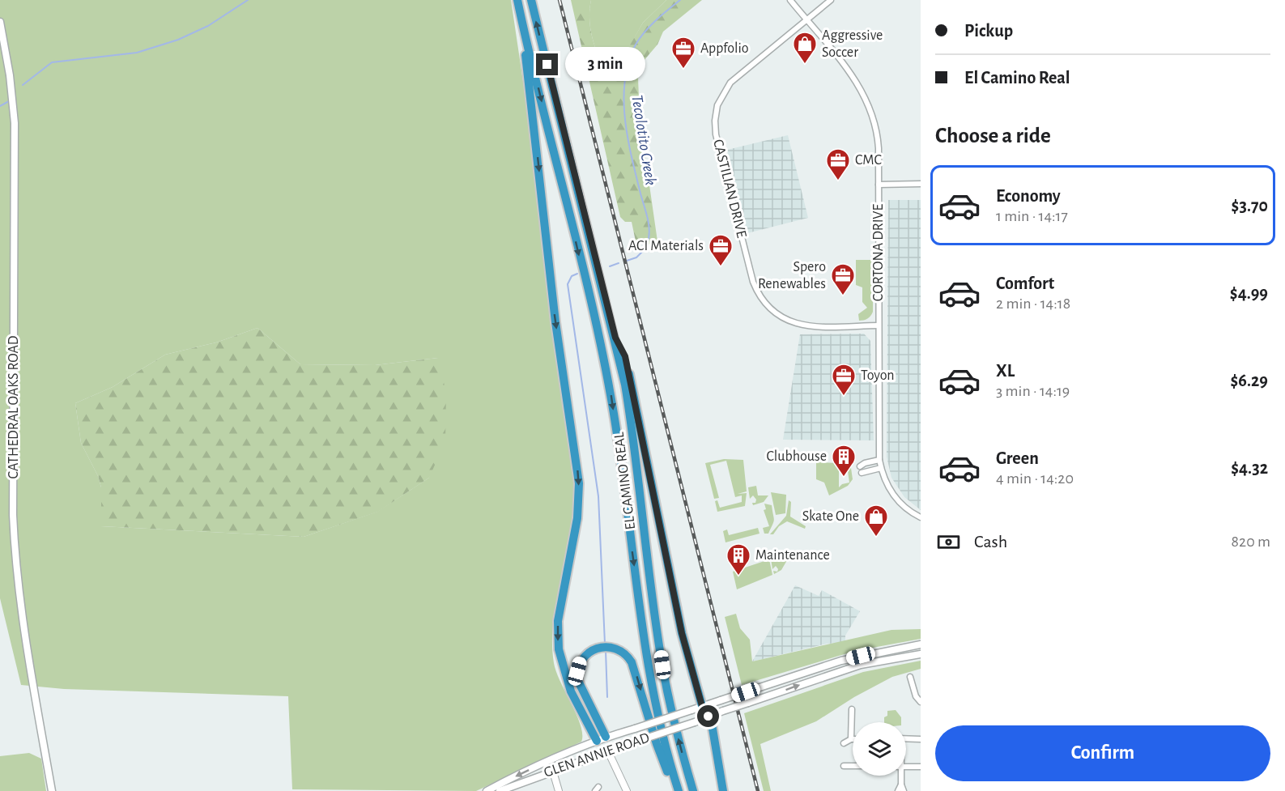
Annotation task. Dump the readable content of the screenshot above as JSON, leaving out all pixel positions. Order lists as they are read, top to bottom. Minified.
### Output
{"streets":{"highway":["EL CAMINO REAL"],"main road":["CATHEDRAL OAKS ROAD","GLEN ANNIE ROAD"],"street":["CASTILIAN DRIVE","CORTONA DRIVE"]},"crossings":[["CASTILIAN DRIVE","CORTONA DRIVE"]],"water":["Tecolotito Creek"],"places":{"shop":["Aggressive Soccer","Skate One"],"office":["Appfolio","CMC","ACI Materials","Spero Renewables","Toyon"],"building":["Clubhouse","Maintenance"]},"page":{"banner":["Pickup","El Camino Real"],"bubble":"3 min","heading":"Choose a ride","list":[{"name":"Economy","note":"1 min · 14:17","value":"$3.70"},{"name":"Comfort","note":"2 min · 14:18","value":"$4.99"},{"name":"XL","note":"3 min · 14:19","value":"$6.29"},{"name":"Green","note":"4 min · 14:20","value":"$4.32"}],"pay":["Cash","820 m"],"buttons":"Confirm"}}
